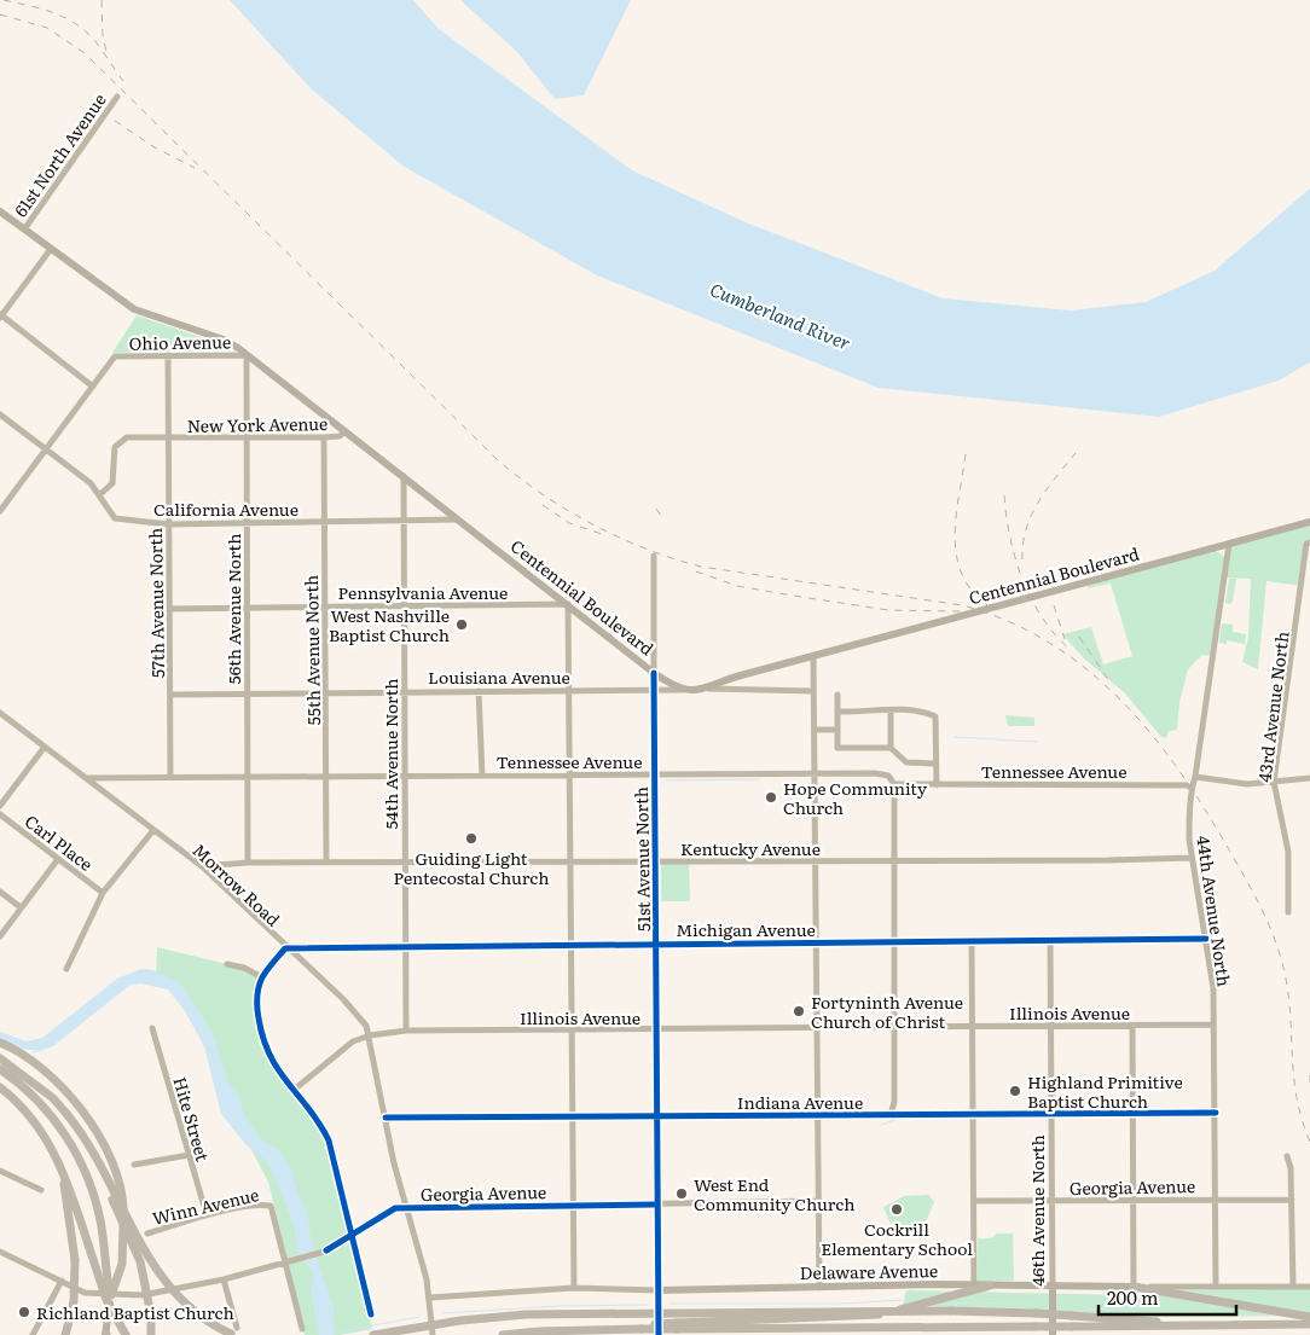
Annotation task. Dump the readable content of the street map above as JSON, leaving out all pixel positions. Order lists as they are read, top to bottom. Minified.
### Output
{"streets":{"main road":["Centennial Boulevard","51st Avenue North","46th Avenue North","Delaware Avenue"],"street":["61st North Avenue","Ohio Avenue","New York Avenue","California Avenue","Pennsylvania Avenue","57th Avenue North","56th Avenue North","55th Avenue North","Louisiana Avenue","43rd Avenue North","54th Avenue North","Tennessee Avenue","Carl Place","Kentucky Avenue","Morrow Road","44th Avenue North","Michigan Avenue","Illinois Avenue","Indiana Avenue","Hite Street","Georgia Avenue","Winn Avenue"]},"crossings":[["61st North Avenue","Centennial Boulevard"],["Ohio Avenue","Centennial Boulevard"],["Ohio Avenue","57th Avenue North"],["Ohio Avenue","56th Avenue North"],["New York Avenue","California Avenue"],["New York Avenue","Centennial Boulevard"],["New York Avenue","57th Avenue North"],["New York Avenue","56th Avenue North"],["New York Avenue","55th Avenue North"],["California Avenue","Centennial Boulevard"],["California Avenue","57th Avenue North"],["California Avenue","56th Avenue North"],["California Avenue","55th Avenue North"],["California Avenue","54th Avenue North"],["Centennial Boulevard","Pennsylvania Avenue"],["Centennial Boulevard","56th Avenue North"],["Centennial Boulevard","Louisiana Avenue"],["Centennial Boulevard","54th Avenue North"],["Centennial Boulevard","51st Avenue North"],["Centennial Boulevard","44th Avenue North"],["Pennsylvania Avenue","57th Avenue North"],["Pennsylvania Avenue","56th Avenue North"],["Pennsylvania Avenue","55th Avenue North"],["Pennsylvania Avenue","54th Avenue North"],["57th Avenue North","Louisiana Avenue"],["57th Avenue North","Tennessee Avenue"],["56th Avenue North","Louisiana Avenue"],["56th Avenue North","Tennessee Avenue"],["56th Avenue North","Kentucky Avenue"],["55th Avenue North","Louisiana Avenue"],["55th Avenue North","Tennessee Avenue"],["55th Avenue North","Kentucky Avenue"],["Louisiana Avenue","54th Avenue North"],["Louisiana Avenue","51st Avenue North"],["54th Avenue North","Tennessee Avenue"],["54th Avenue North","Kentucky Avenue"],["54th Avenue North","Michigan Avenue"],["54th Avenue North","Illinois Avenue"],["Tennessee Avenue","51st Avenue North"],["Tennessee Avenue","Morrow Road"],["Tennessee Avenue","44th Avenue North"],["Kentucky Avenue","51st Avenue North"],["Kentucky Avenue","Morrow Road"],["Kentucky Avenue","44th Avenue North"],["51st Avenue North","Michigan Avenue"],["51st Avenue North","Illinois Avenue"],["51st Avenue North","Indiana Avenue"],["51st Avenue North","Georgia Avenue"],["51st Avenue North","Delaware Avenue"],["Morrow Road","Michigan Avenue"],["Morrow Road","Illinois Avenue"],["Morrow Road","Indiana Avenue"],["Morrow Road","Georgia Avenue"],["Morrow Road","Delaware Avenue"],["44th Avenue North","Michigan Avenue"],["44th Avenue North","Illinois Avenue"],["44th Avenue North","Indiana Avenue"],["44th Avenue North","Georgia Avenue"],["44th Avenue North","Delaware Avenue"],["Michigan Avenue","46th Avenue North"],["Illinois Avenue","46th Avenue North"],["Indiana Avenue","46th Avenue North"],["Hite Street","Winn Avenue"],["Georgia Avenue","Winn Avenue"],["Georgia Avenue","46th Avenue North"],["46th Avenue North","Delaware Avenue"]],"water":["Cumberland River"],"places":["West Nashville Baptist Church","Hope Community Church","Guiding Light Pentecostal Church","Fortyninth Avenue Church of Christ","Highland Primitive Baptist Church","West End Community Church","Cockrill Elementary School","Richland Baptist Church"],"scale_bar":"200 m"}
